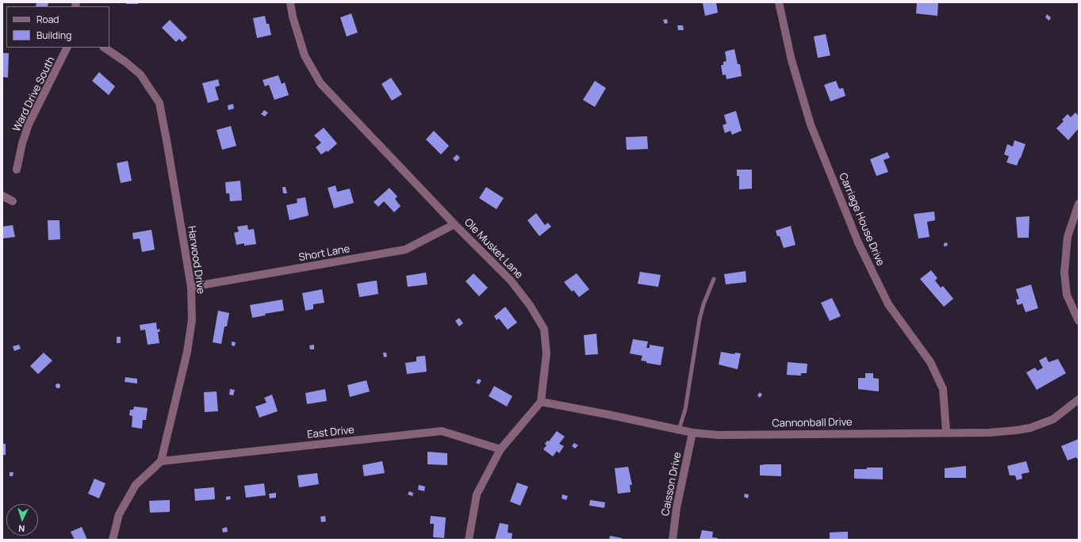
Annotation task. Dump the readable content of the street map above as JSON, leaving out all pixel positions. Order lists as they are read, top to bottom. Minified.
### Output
{"streets":{"street":["Ward Drive South","Carriage House Drive","Ole Musket Lane","Short Lane","Harwood Drive","Cannonball Drive","East Drive","Caisson Drive"]},"crossings":[["Carriage House Drive","Cannonball Drive"],["Ole Musket Lane","Short Lane"],["Ole Musket Lane","Cannonball Drive"],["Short Lane","Harwood Drive"],["Harwood Drive","East Drive"],["Cannonball Drive","Caisson Drive"]],"legend":["Road","Building"],"north":"bottom"}
